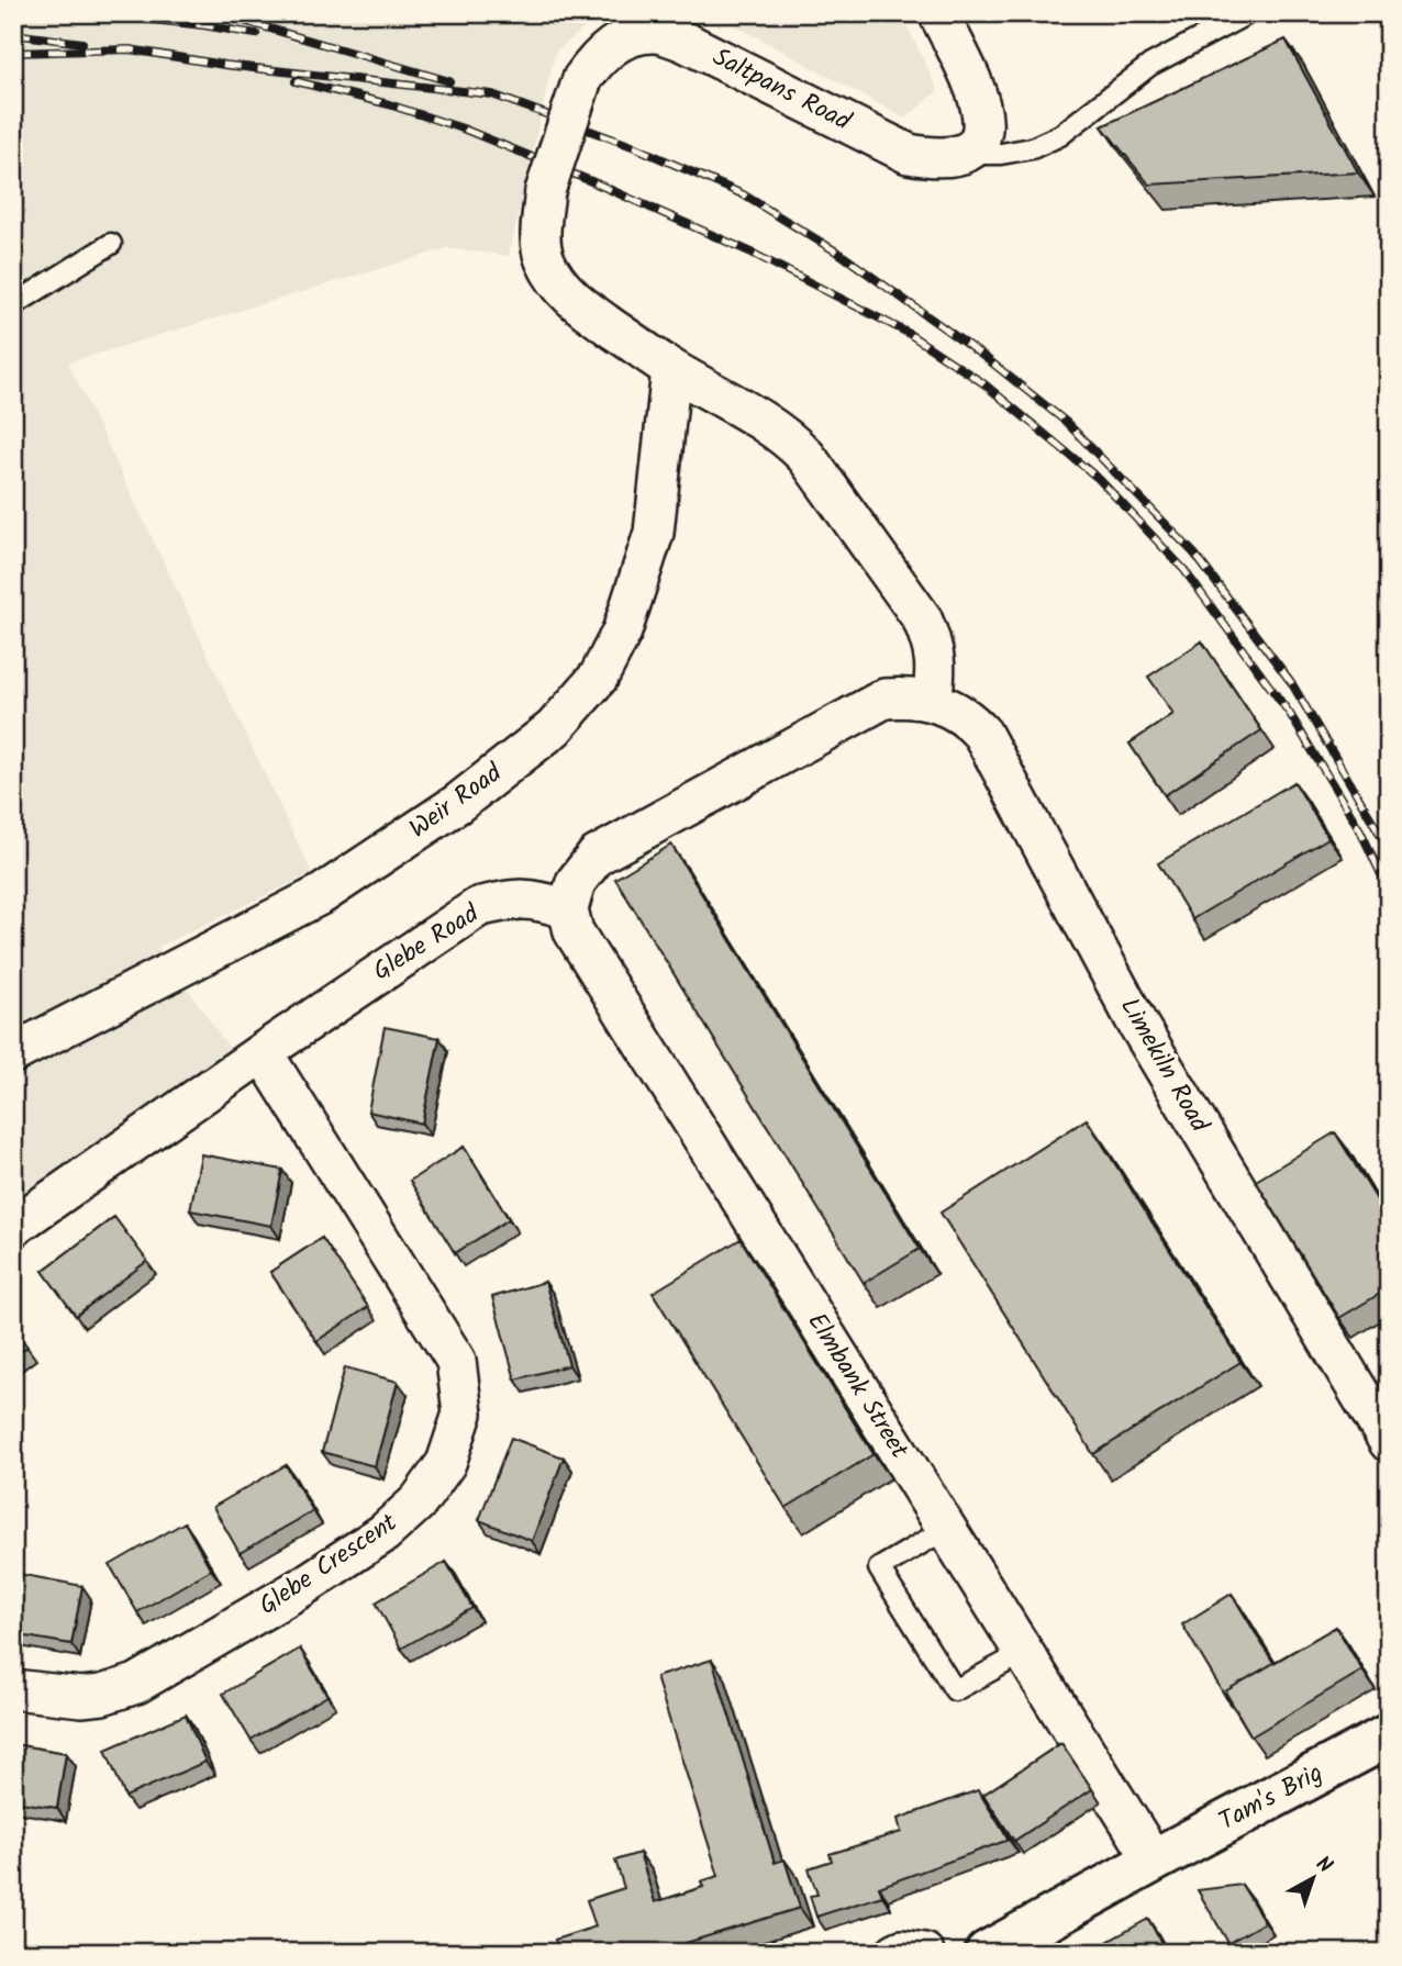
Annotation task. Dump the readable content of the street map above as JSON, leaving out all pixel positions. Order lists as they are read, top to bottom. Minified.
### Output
{"streets":{"main road":["Tam's Brig"],"street":["Saltpans Road","Weir Road","Glebe Road","Limekiln Road","Elmbank Street","Glebe Crescent"]},"crossings":[["Saltpans Road","Weir Road"],["Saltpans Road","Limekiln Road"],["Glebe Road","Elmbank Street"],["Glebe Road","Glebe Crescent"],["Elmbank Street","Tam's Brig"]],"north":"top right"}
